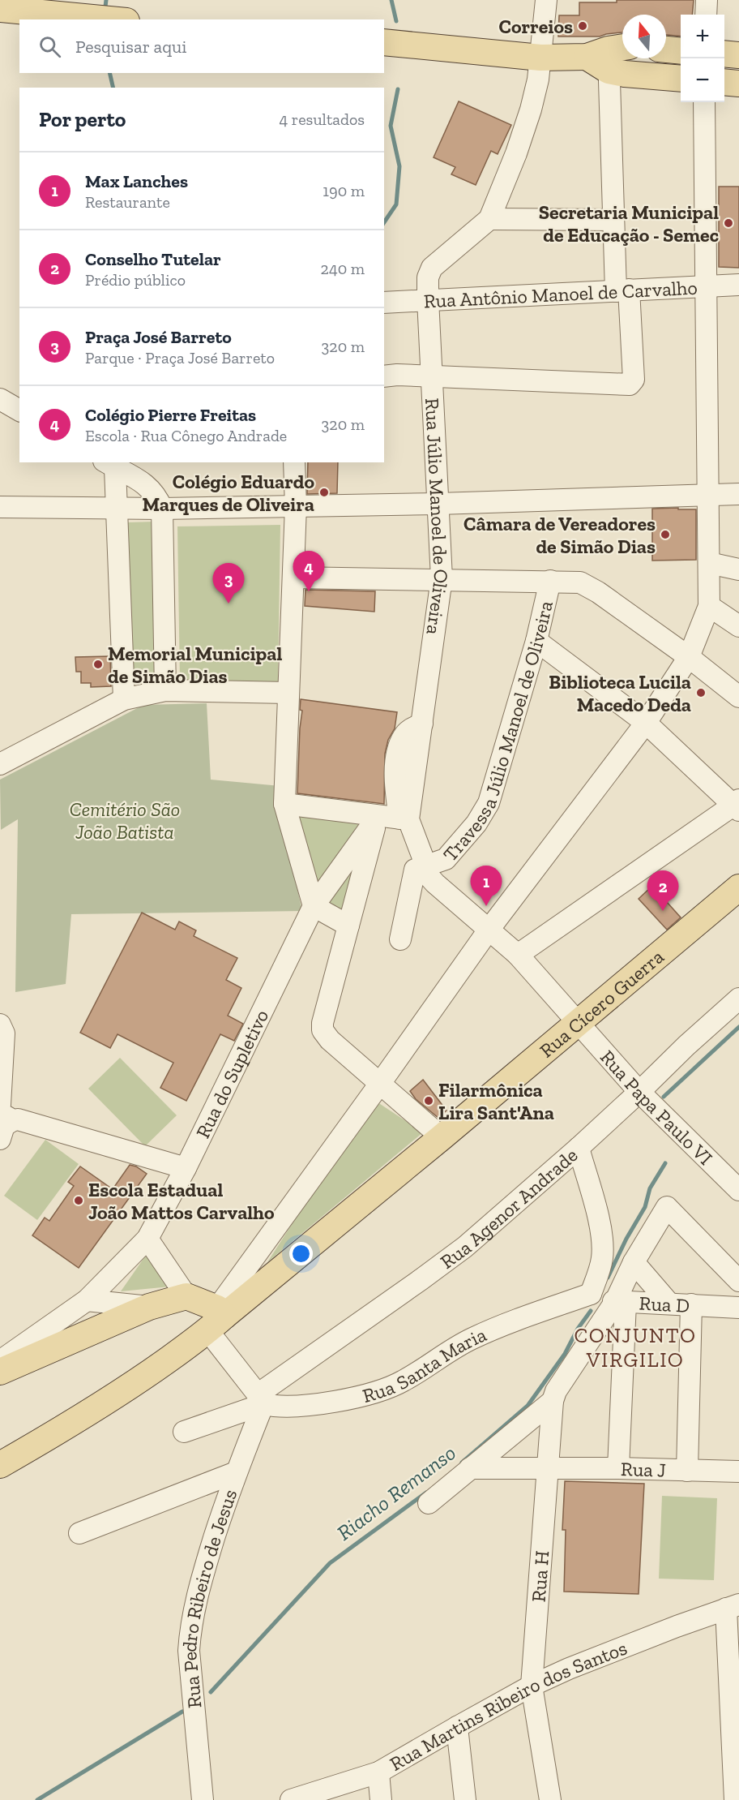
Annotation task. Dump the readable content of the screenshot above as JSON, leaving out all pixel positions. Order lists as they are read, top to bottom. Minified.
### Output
{"streets":{"main road":["Rua Cícero Guerra"],"street":["Rua Antônio Manoel de Carvalho","Rua Júlio Manoel de Oliveira","Travessa Júlio Manoel de Oliveira","Rua do Supletivo","Rua Papa Paulo VI","Rua Agenor Andrade","Rua D","Rua Santa Maria","Rua J","Rua H","Rua Pedro Ribeiro de Jesus","Rua Martins Ribeiro dos Santos"]},"crossings":[["Rua Antônio Manoel de Carvalho","Rua Júlio Manoel de Oliveira"],["Rua Júlio Manoel de Oliveira","Travessa Júlio Manoel de Oliveira"],["Travessa Júlio Manoel de Oliveira","Rua Papa Paulo VI"],["Rua Cícero Guerra","Rua Papa Paulo VI"],["Rua Papa Paulo VI","Rua Agenor Andrade"],["Rua Agenor Andrade","Rua Santa Maria"],["Rua Agenor Andrade","Rua Pedro Ribeiro de Jesus"],["Rua D","Rua Santa Maria"],["Rua Santa Maria","Rua Pedro Ribeiro de Jesus"],["Rua J","Rua H"],["Rua H","Rua Martins Ribeiro dos Santos"]],"districts":["CONJUNTO VIRGILIO"],"water":["Riacho Remanso"],"parks":["Cemitério São João Batista"],"places":["Correios","Secretaria Municipal de Educação - Semec","Colégio Eduardo Marques de Oliveira","Câmara de Vereadores de Simão Dias","Memorial Municipal de Simão Dias","Biblioteca Lucila Macedo Deda","Filarmônica Lira Sant'Ana","Escola Estadual João Mattos Carvalho"],"north":"top","page":{"map_buttons":["+","−"],"search":"Pesquisar aqui","heading":["Por perto","4 resultados"],"list":[{"mark":"1","name":"Max Lanches","note":"Restaurante","value":"190 m"},{"mark":"2","name":"Conselho Tutelar","note":"Prédio público","value":"240 m"},{"mark":"3","name":"Praça José Barreto","note":"Parque · Praça José Barreto","value":"320 m"},{"mark":"4","name":"Colégio Pierre Freitas","note":"Escola · Rua Cônego Andrade","value":"320 m"}],"pins":["4","3","1","2"]}}
